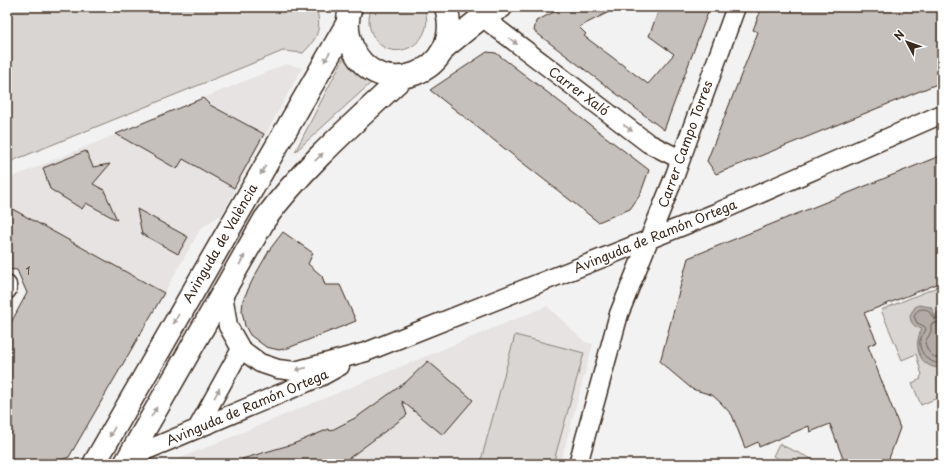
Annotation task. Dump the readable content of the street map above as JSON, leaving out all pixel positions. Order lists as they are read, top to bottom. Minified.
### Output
{"streets":{"main road":["Avinguda de València"],"street":["Carrer Xaló","Carrer Campo Torres","Avinguda de Ramón Ortega"]},"crossings":[["Carrer Xaló","Carrer Campo Torres"],["Carrer Campo Torres","Avinguda de Ramón Ortega"],["Avinguda de Ramón Ortega","Avinguda de València"]],"one_way":["Carrer Xaló"],"house_numbers":["1"],"north":"top left"}
